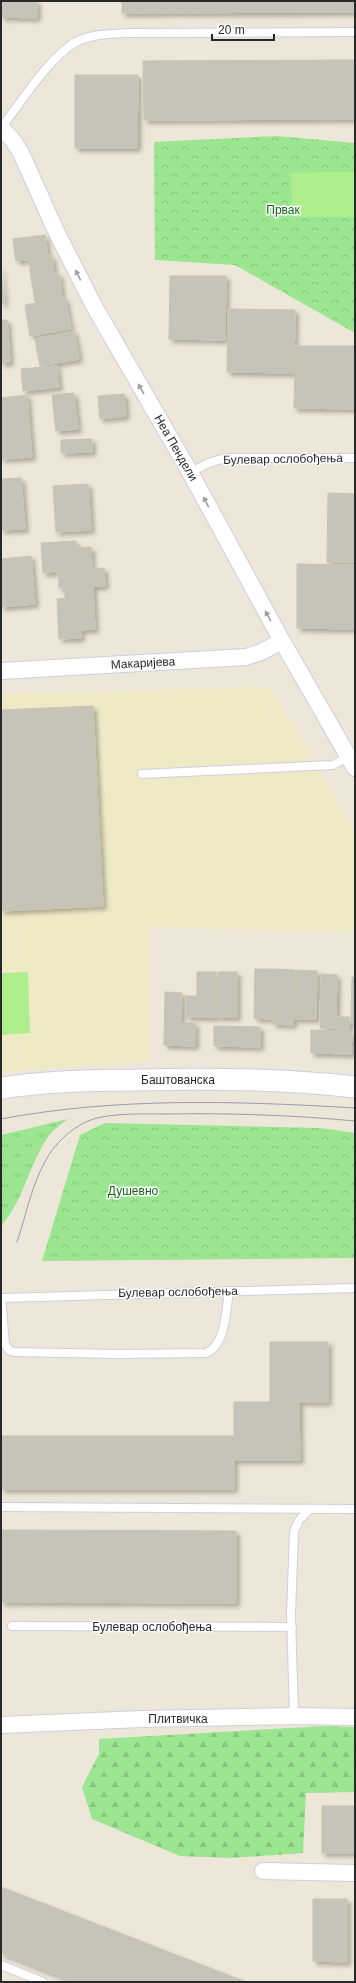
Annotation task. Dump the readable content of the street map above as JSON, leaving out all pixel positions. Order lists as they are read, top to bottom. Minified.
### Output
{"streets":{"street":["Неа Пендели","Макаријева","Баштованска","Плитвичка"],"lane":["Булевар ослобођења"]},"crossings":[["Неа Пендели","Булевар ослобођења"],["Неа Пендели","Макаријева"]],"one_way":["Неа Пендели"],"parks":["Првак","Душевно"],"scale_bar":"20 m"}
